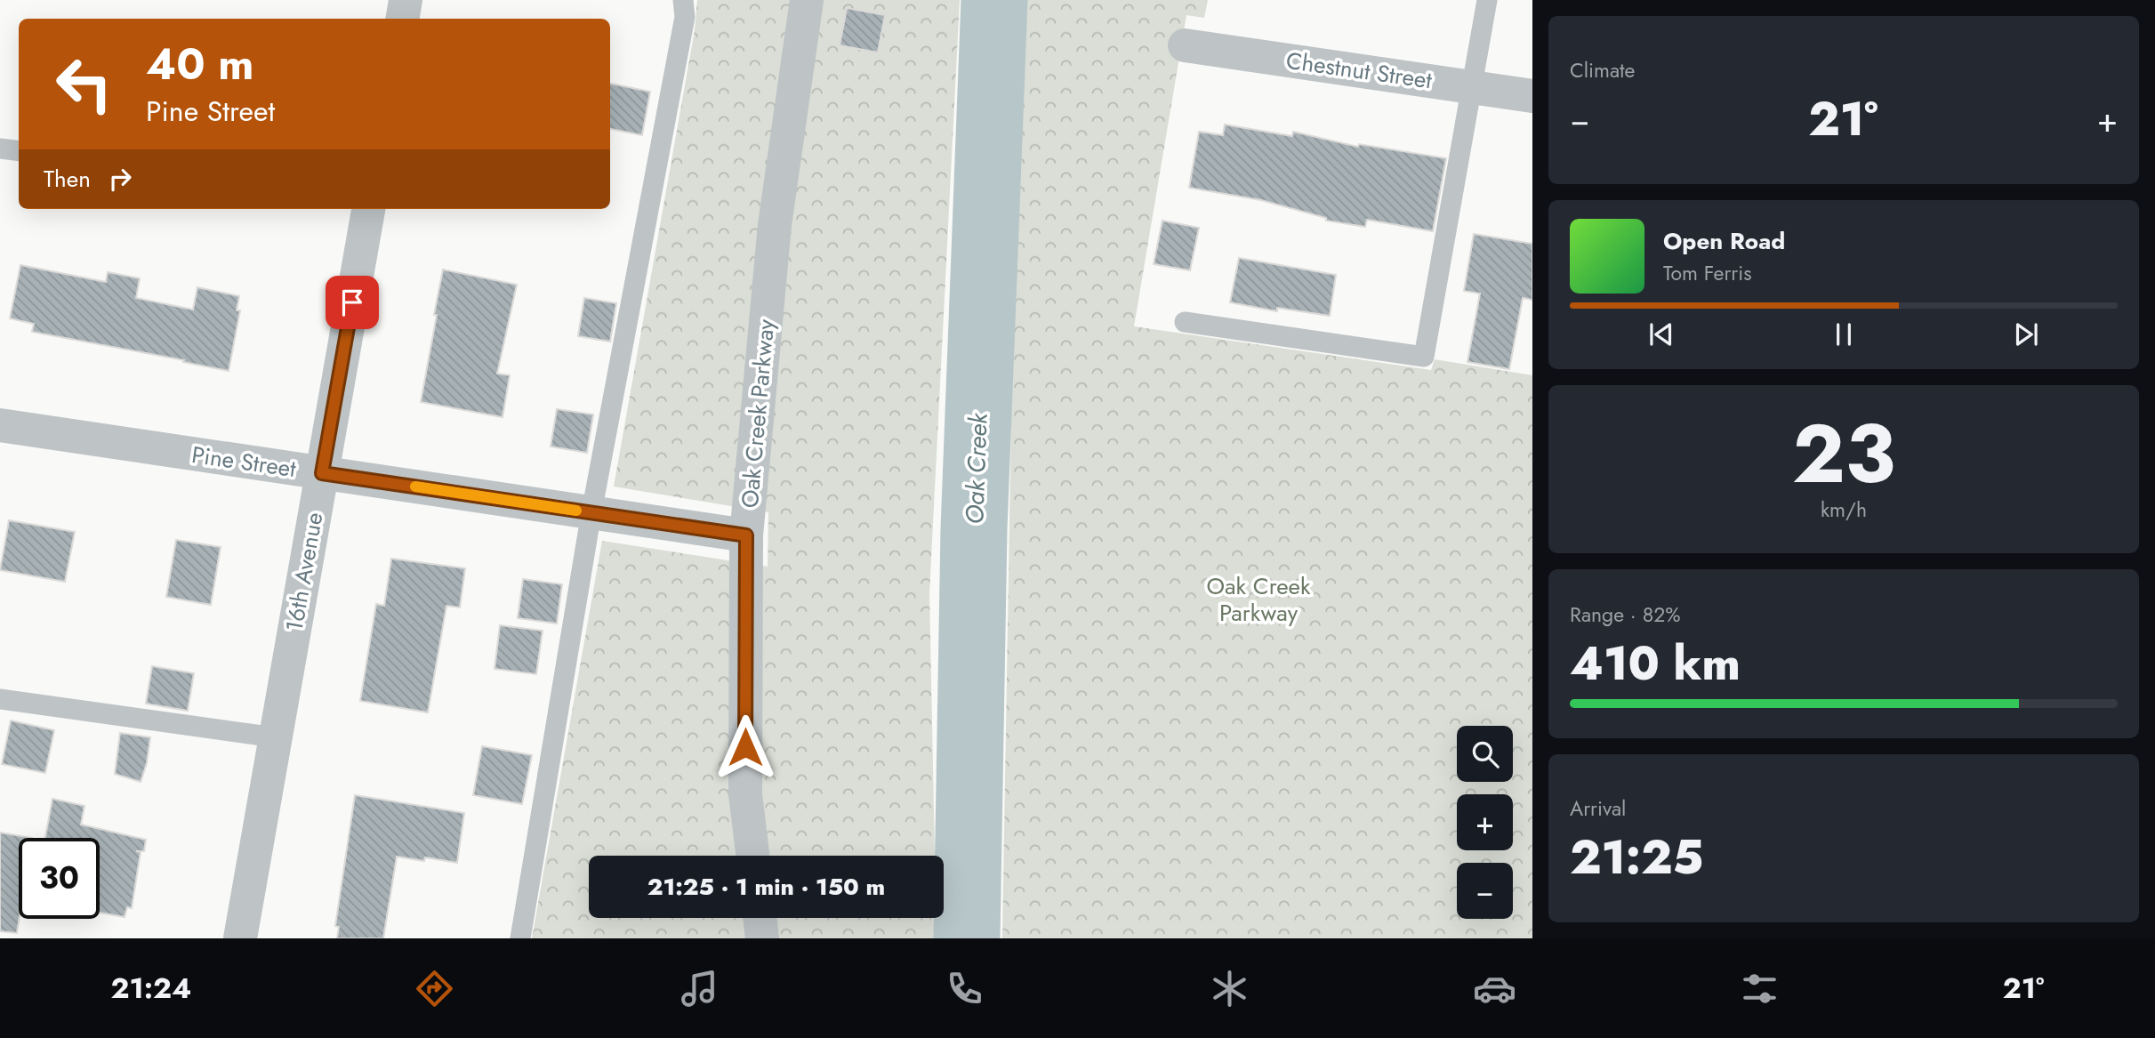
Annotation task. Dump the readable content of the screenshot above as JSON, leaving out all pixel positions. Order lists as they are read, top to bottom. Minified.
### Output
{"streets":{"street":["Chestnut Street","Oak Creek Parkway","Pine Street","16th Avenue"]},"crossings":[["Oak Creek Parkway","Pine Street"],["Pine Street","16th Avenue"]],"water":["Oak Creek"],"parks":["Oak Creek Parkway"],"page":{"tile":["Climate",["23","km/h"],["Range · 82%","410 km"],["Arrival","21:25"]],"turn":["40 m","Pine Street"],"heat":["−","21°","+"],"then":"Then","song":["Open Road","Tom Ferris"],"map_buttons":["+","−"],"limit":"30","trip":"21:25 · 1 min · 150 m","tabs":["21:24","21°"]}}
